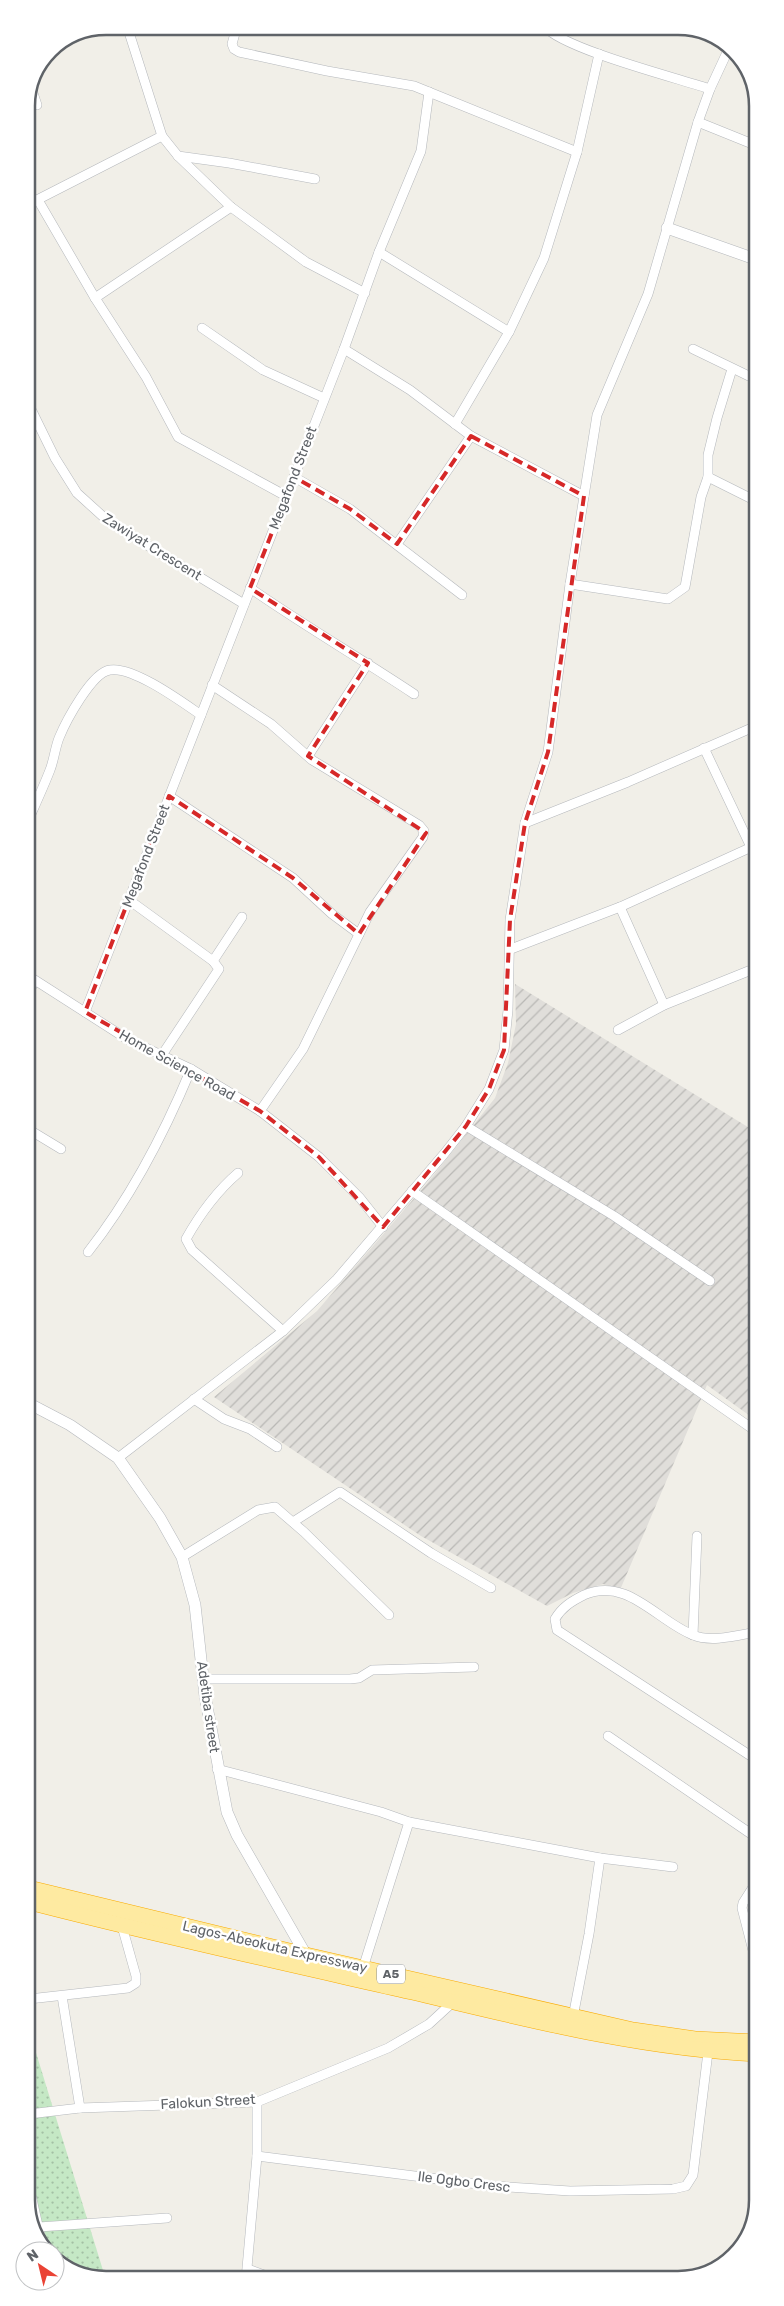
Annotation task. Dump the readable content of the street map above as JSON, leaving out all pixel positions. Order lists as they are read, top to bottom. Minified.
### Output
{"streets":{"highway":["Lagos-Abeokuta Expressway","A5"],"street":["Megafond Street","Zawiyat Crescent","Home Science Road","Adetiba street","Falokun Street","Ile Ogbo Cresc"]},"crossings":[["Megafond Street","Zawiyat Crescent"],["Megafond Street","Home Science Road"],["Adetiba street","Lagos-Abeokuta Expressway"],["Lagos-Abeokuta Expressway","Falokun Street"],["Lagos-Abeokuta Expressway","Ile Ogbo Cresc"]],"north":"top left"}
